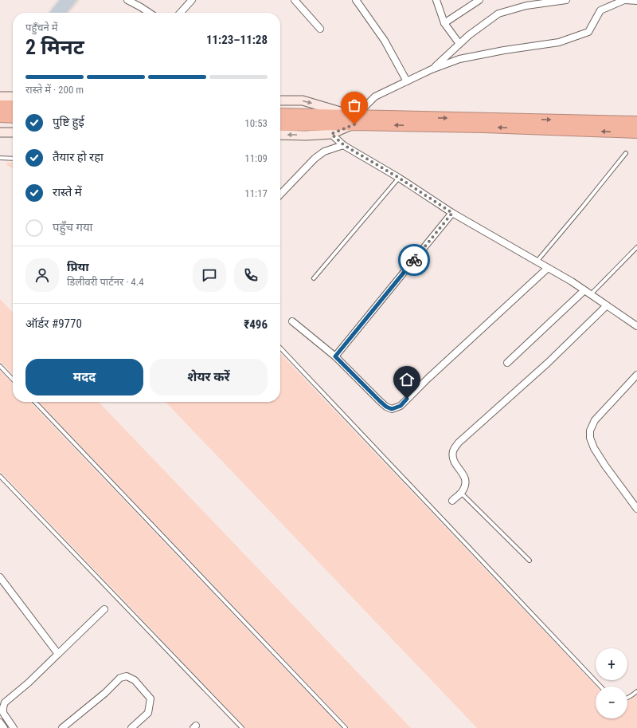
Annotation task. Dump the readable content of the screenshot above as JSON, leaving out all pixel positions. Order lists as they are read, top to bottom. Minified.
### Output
{"page":{"heading":["2 मिनट","पहुँचने में","11:23–11:28"],"panel":["प्रिया","डिलीवरी पार्टनर · 4.4","ऑर्डर #9770","₹496"],"bar":"रास्ते में · 200 m","list":[["पुष्टि हुई","10:53"],["तैयार हो रहा","11:09"],["रास्ते में","11:17"],"पहुँच गया"],"buttons":["मदद","शेयर करें"],"map_buttons":["+","−"]}}
